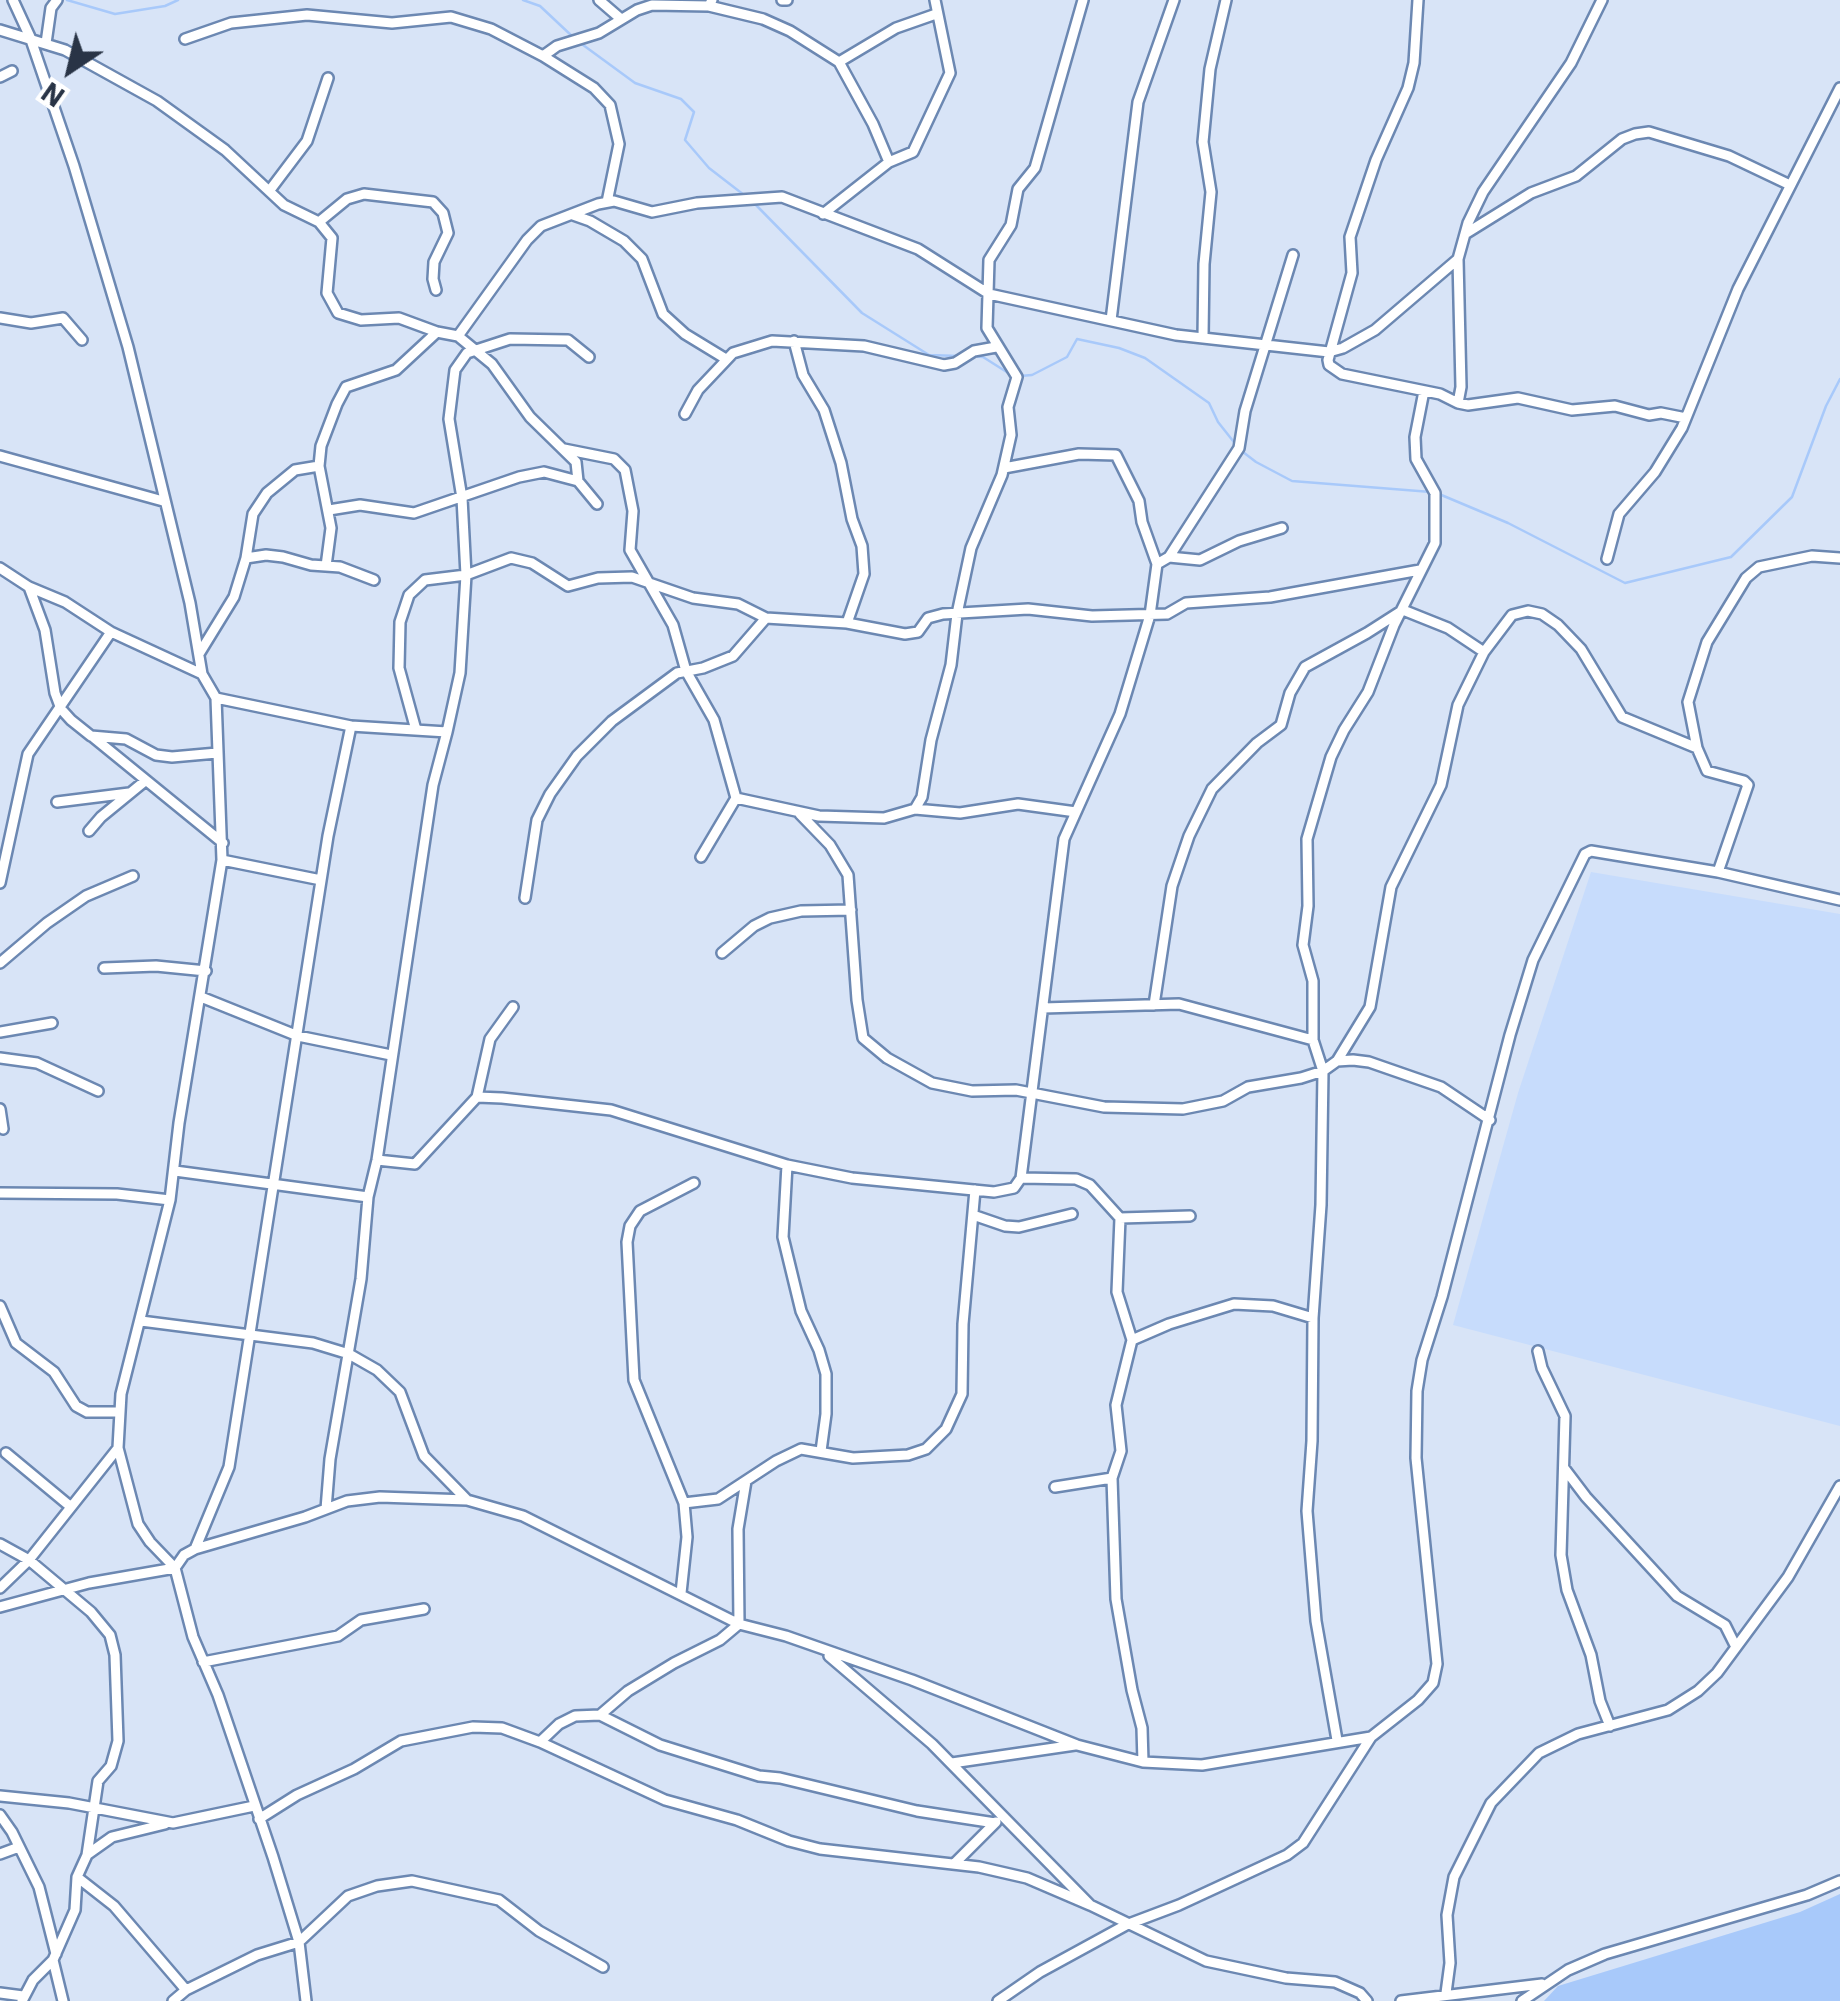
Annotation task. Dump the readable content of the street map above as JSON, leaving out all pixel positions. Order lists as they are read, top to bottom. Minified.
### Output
{"north":"bottom left"}
